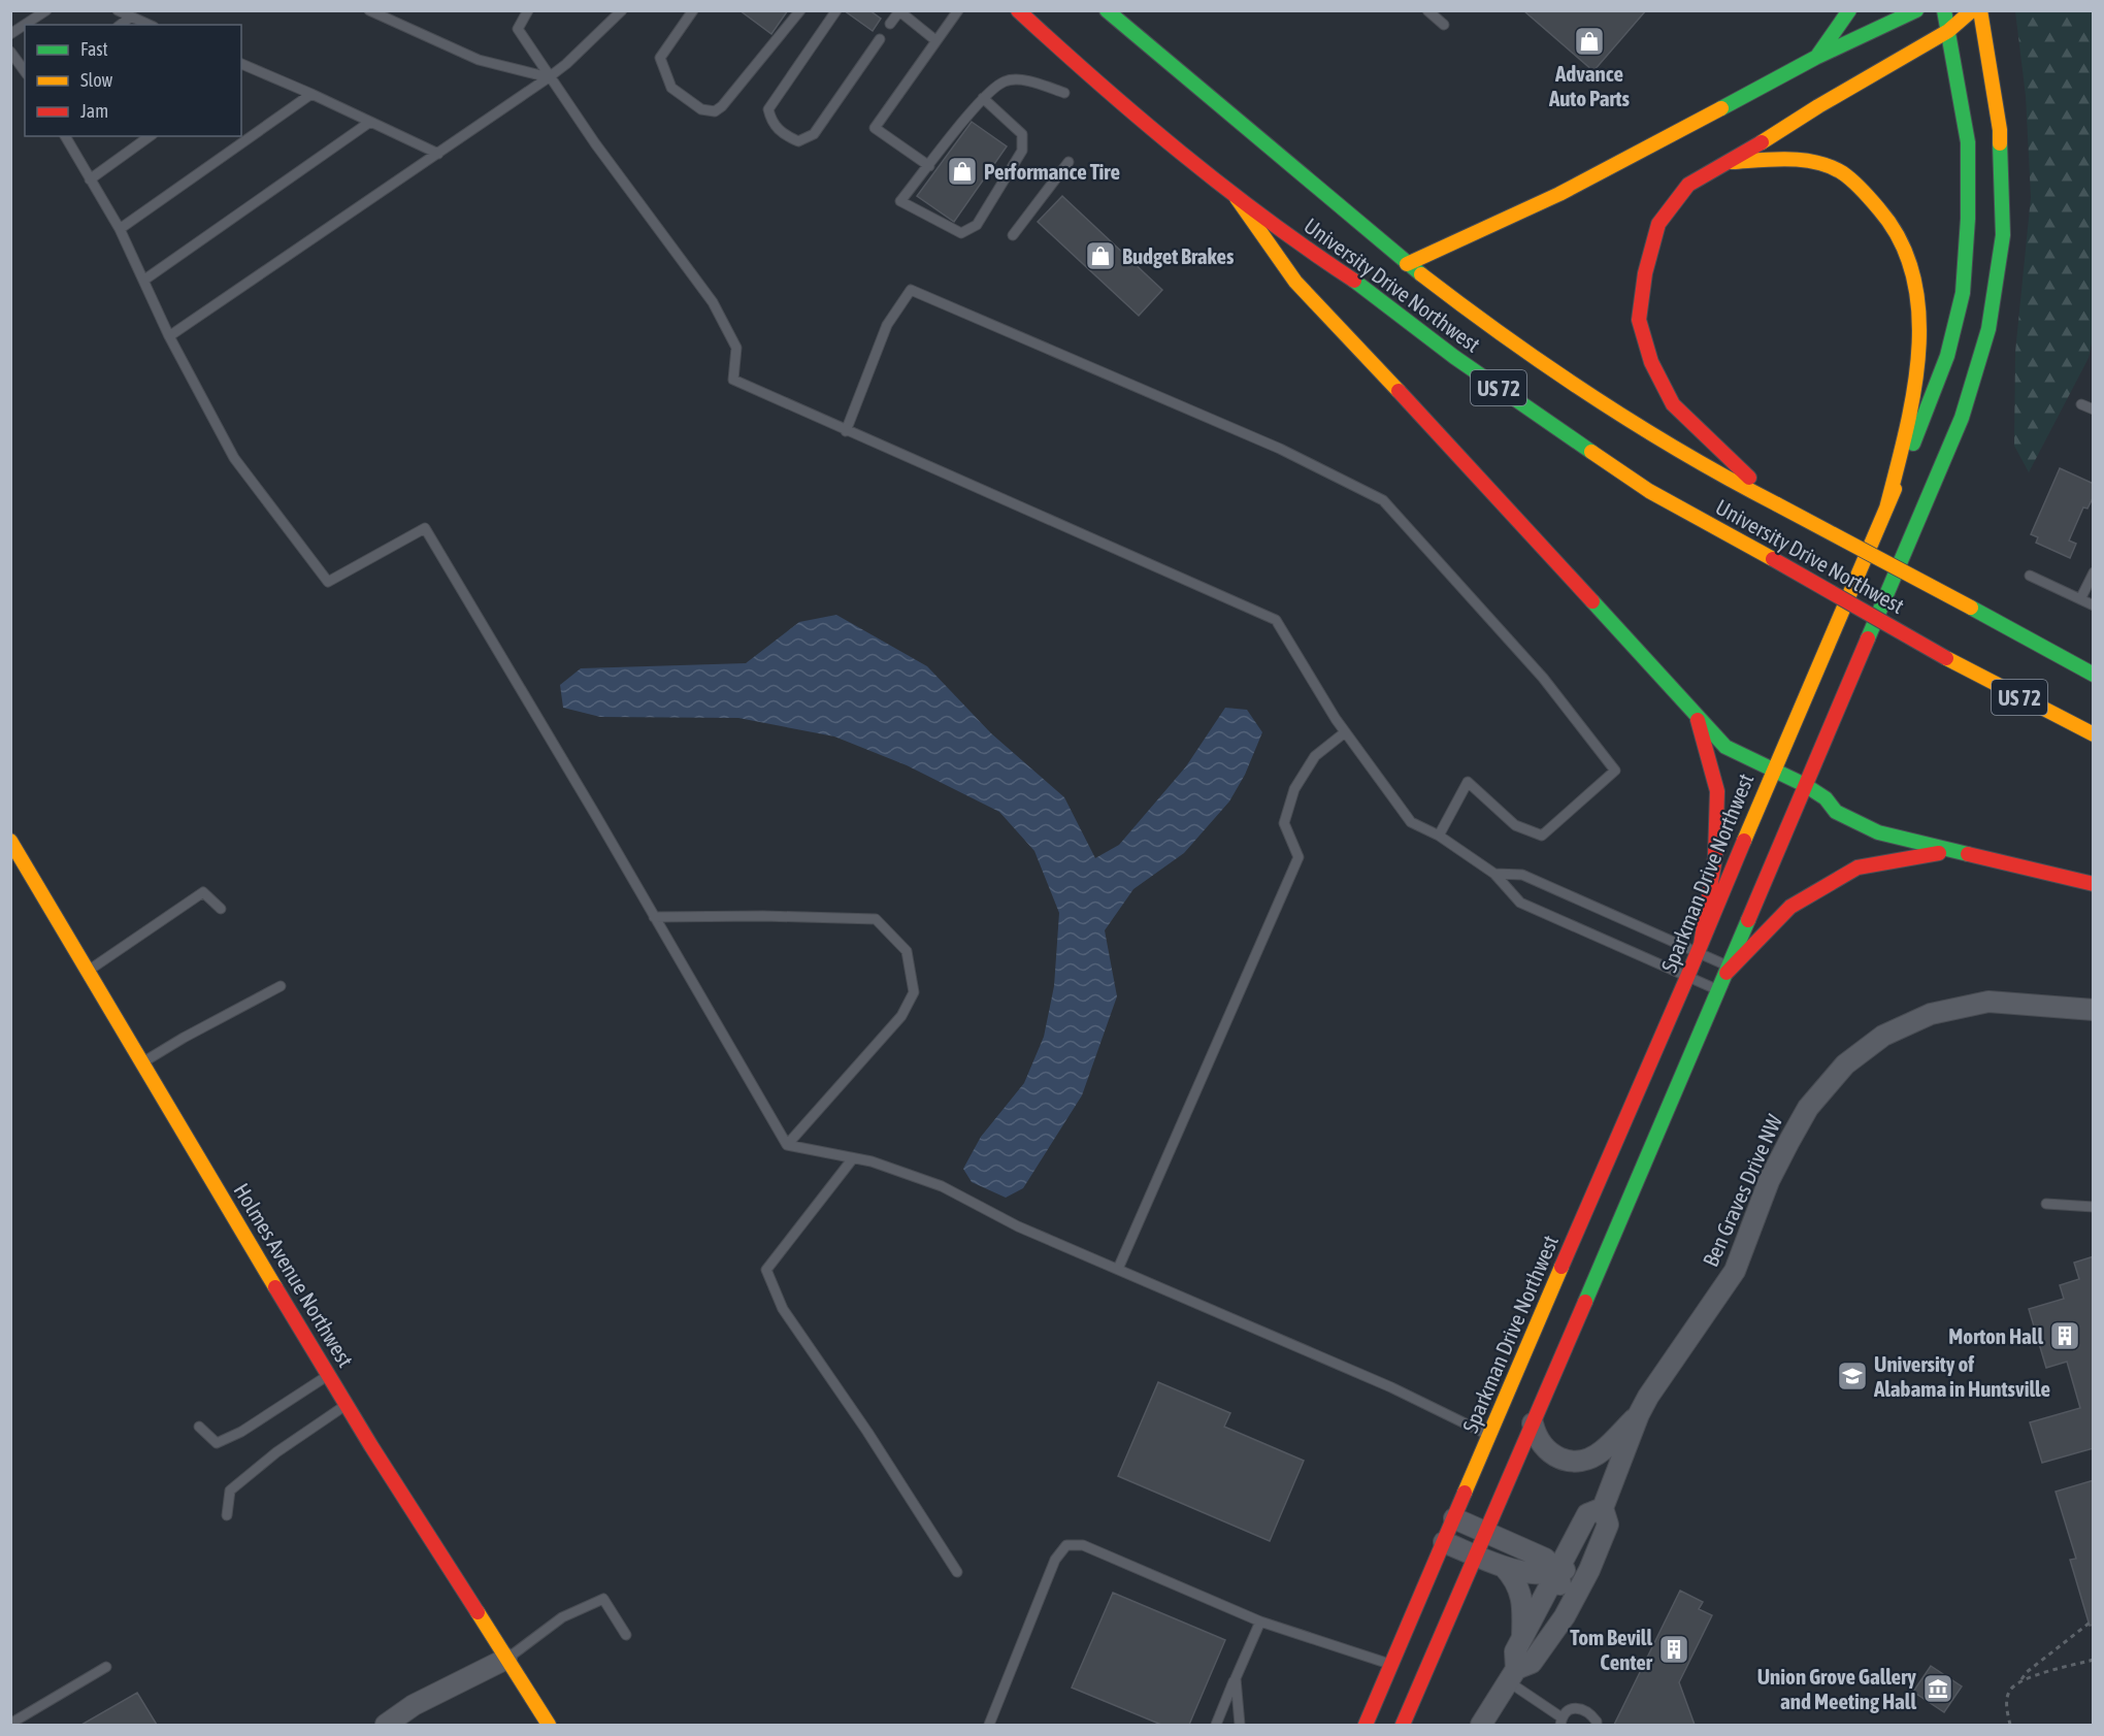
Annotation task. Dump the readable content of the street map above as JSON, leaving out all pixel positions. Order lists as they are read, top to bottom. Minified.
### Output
{"streets":{"main road":["University Drive Northwest","US 72","Sparkman Drive Northwest","Holmes Avenue Northwest"],"street":["Ben Graves Drive NW"]},"places":{"shop":["Advance Auto Parts","Performance Tire","Budget Brakes"],"building":["Morton Hall","Tom Bevill Center"],"school or university":["University of Alabama in Huntsville"],"museum":["Union Grove Gallery and Meeting Hall"]},"legend":["Fast","Slow","Jam"]}
